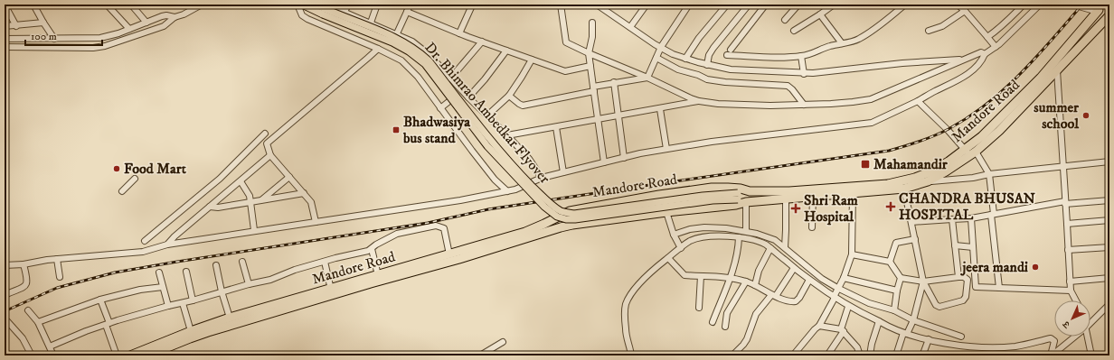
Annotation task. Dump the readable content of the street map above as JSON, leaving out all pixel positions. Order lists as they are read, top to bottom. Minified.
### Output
{"streets":{"highway":["Mandore Road"],"main road":["Dr. Bhimrao Ambedkar Flyover"]},"crossings":[["Mandore Road","Dr. Bhimrao Ambedkar Flyover"]],"places":{"other":["summer school","Food Mart","jeera mandi"],"transit":["Bhadwasiya bus stand","Mahamandir"],"health":["CHANDRA BHUSAN HOSPITAL","Shri Ram Hospital"]},"scale_bar":"100 m","north":"bottom left"}
